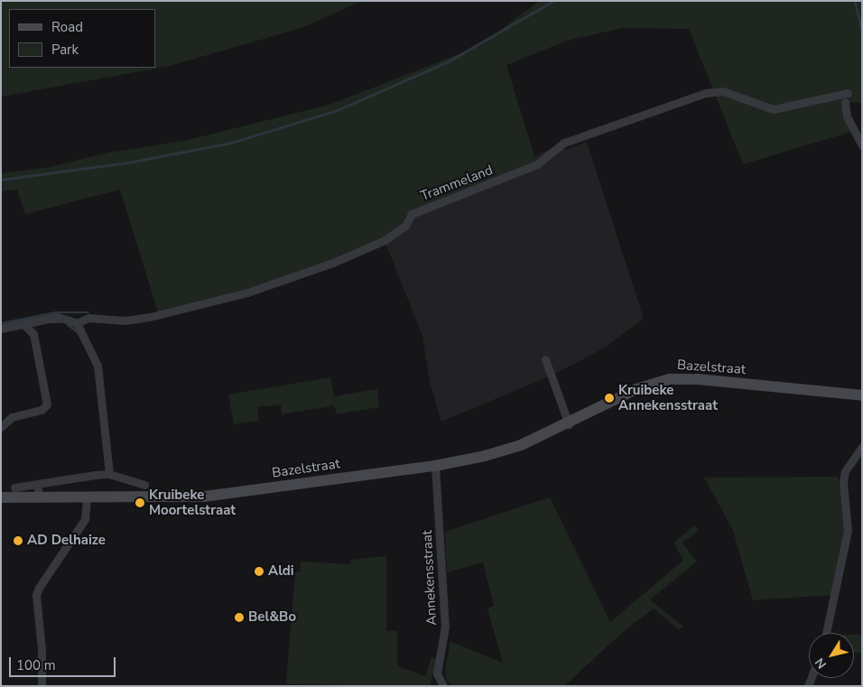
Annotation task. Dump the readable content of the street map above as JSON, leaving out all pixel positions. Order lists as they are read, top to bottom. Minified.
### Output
{"streets":{"main road":["Bazelstraat"],"street":["Trammeland","Annekensstraat"]},"crossings":[["Bazelstraat","Annekensstraat"]],"places":["Kruibeke Annekensstraat","Kruibeke Moortelstraat","AD Delhaize","Aldi","Bel&Bo"],"legend":["Road","Park"],"scale_bar":"100 m","north":"bottom left"}
